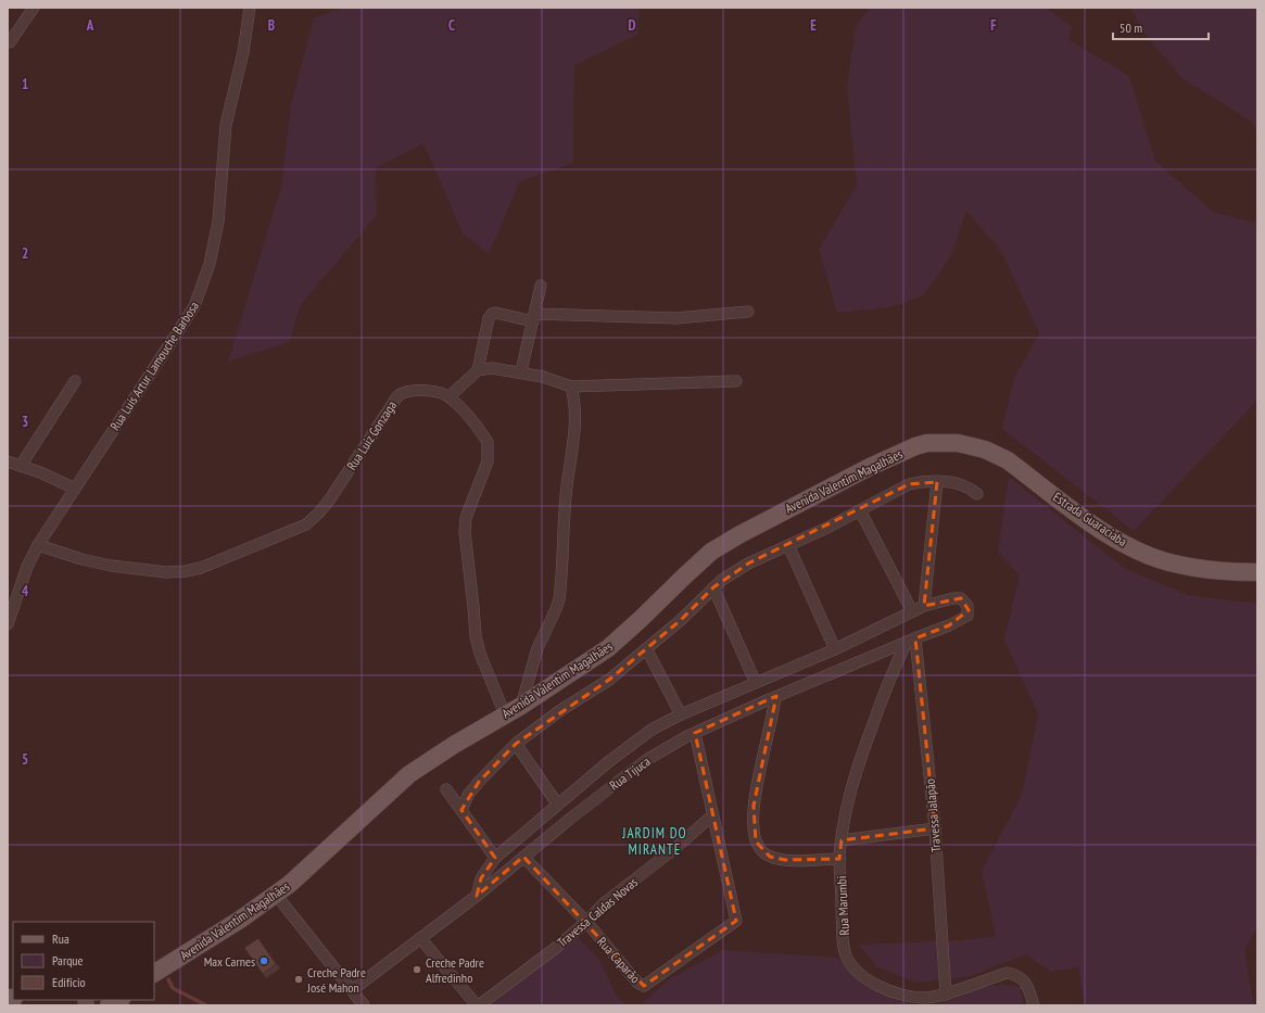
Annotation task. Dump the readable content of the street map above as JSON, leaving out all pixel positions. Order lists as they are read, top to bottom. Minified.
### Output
{"streets":{"main road":["Avenida Valentim Magalhães","Estrada Guaraciaba"],"street":["Rua Luís Artur Lamouche Barbosa","Rua Luiz Gonzaga","Rua Tijuca","Travessa Jalapão","Rua Marumbi","Travessa Caldas Novas","Rua Caparão"]},"crossings":[["Rua Luís Artur Lamouche Barbosa","Rua Luiz Gonzaga"],["Avenida Valentim Magalhães","Estrada Guaraciaba"],["Rua Tijuca","Travessa Jalapão"],["Rua Tijuca","Rua Marumbi"],["Rua Tijuca","Rua Caparão"],["Travessa Jalapão","Rua Marumbi"],["Travessa Caldas Novas","Rua Caparão"]],"districts":["JARDIM DO MIRANTE"],"places":["Max Carnes","Creche Padre Alfredinho","Creche Padre José Mahon"],"legend":["Rua","Parque","Edifício"],"scale_bar":"50 m","grid":{"columns":["A","B","C","D","E","F"],"rows":["1","2","3","4","5"]}}
